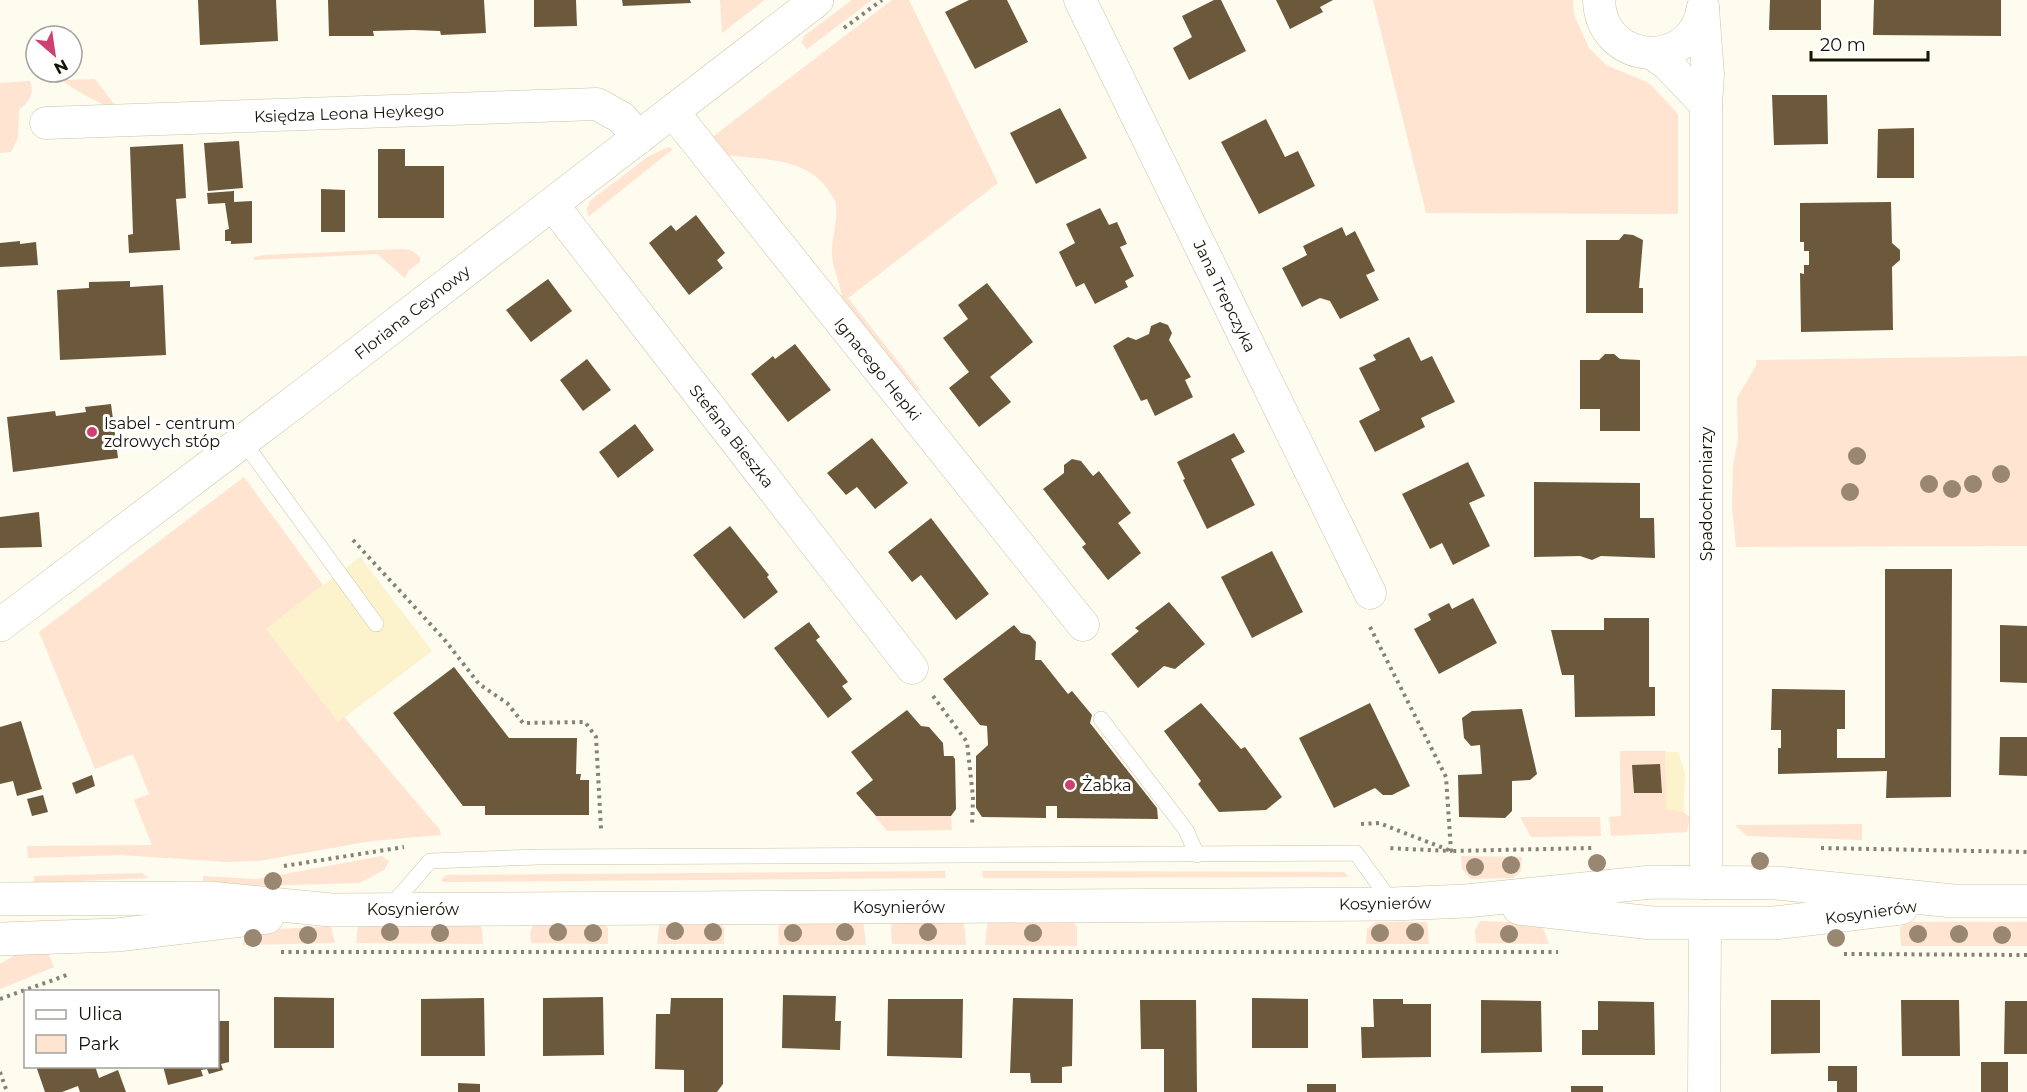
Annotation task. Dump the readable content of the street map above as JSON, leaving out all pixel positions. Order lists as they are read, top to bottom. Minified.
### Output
{"streets":{"main road":["Floriana Ceynowy","Kosynierów"],"street":["Księdza Leona Heykego","Jana Trepczyka","Ignacego Hepki","Stefana Bieszka","Spadochroniarzy"]},"crossings":[["Księdza Leona Heykego","Floriana Ceynowy"],["Floriana Ceynowy","Ignacego Hepki"],["Floriana Ceynowy","Stefana Bieszka"],["Spadochroniarzy","Kosynierów"]],"places":["Isabel - centrum zdrowych stóp","Żabka"],"legend":["Ulica","Park"],"scale_bar":"20 m","north":"bottom right"}
